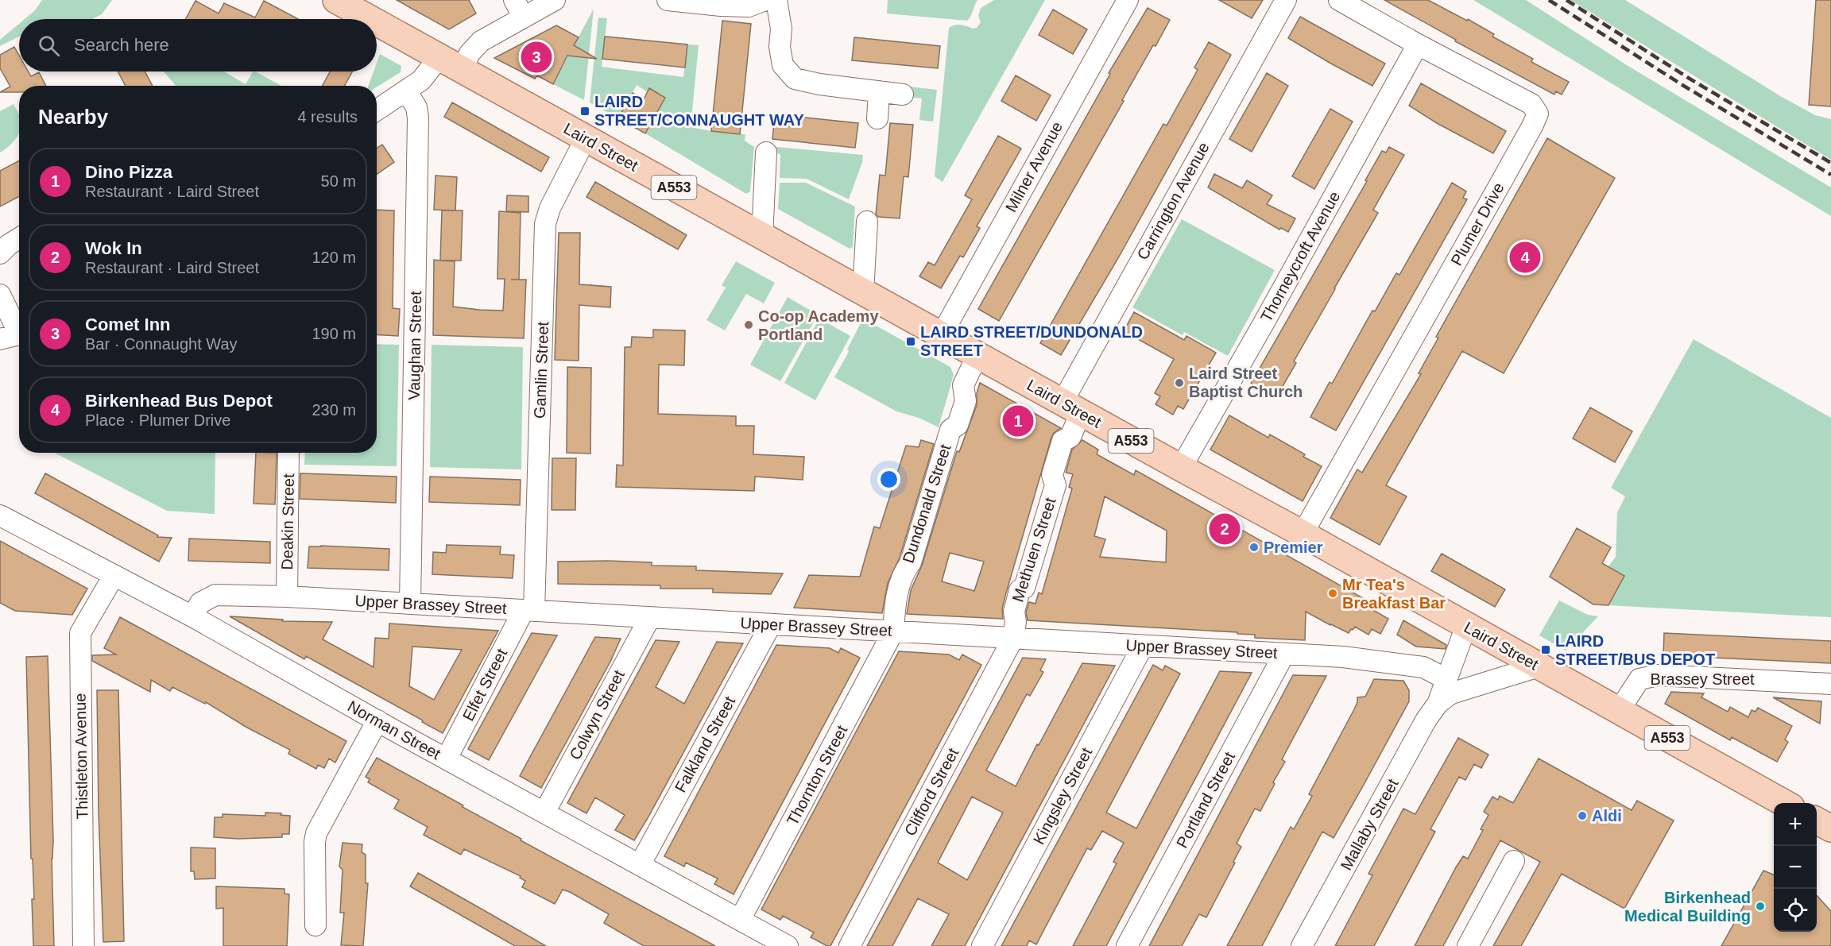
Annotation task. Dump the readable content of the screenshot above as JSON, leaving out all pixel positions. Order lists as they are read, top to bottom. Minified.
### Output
{"streets":{"main road":["Laird Street","A553"],"street":["Milner Avenue","Carrington Avenue","Plumer Drive","Thorneycroft Avenue","Vaughan Street","Gamlin Street","Dundonald Street","Deakin Street","Methuen Street","Upper Brassey Street","Brassey Street","Elfet Street","Colwyn Street","Norman Street","Falkland Street","Thistleton Avenue","Thornton Street","Clifford Street","Kingsley Street","Portland Street","Mallaby Street"]},"crossings":[["Laird Street","Milner Avenue"],["Laird Street","Carrington Avenue"],["Laird Street","Plumer Drive"],["Laird Street","Thorneycroft Avenue"],["Laird Street","Gamlin Street"],["Laird Street","Dundonald Street"],["Laird Street","Methuen Street"],["Laird Street","Brassey Street"],["Laird Street","Mallaby Street"],["Carrington Avenue","Methuen Street"],["Plumer Drive","Thorneycroft Avenue"],["Vaughan Street","Upper Brassey Street"],["Gamlin Street","Upper Brassey Street"],["Gamlin Street","Elfet Street"],["Dundonald Street","Upper Brassey Street"],["Dundonald Street","Thornton Street"],["Deakin Street","Upper Brassey Street"],["Methuen Street","Upper Brassey Street"],["Methuen Street","Clifford Street"],["Upper Brassey Street","Elfet Street"],["Upper Brassey Street","Colwyn Street"],["Upper Brassey Street","Norman Street"],["Upper Brassey Street","Falkland Street"],["Upper Brassey Street","Thornton Street"],["Upper Brassey Street","Clifford Street"],["Upper Brassey Street","Kingsley Street"],["Upper Brassey Street","Portland Street"],["Upper Brassey Street","Mallaby Street"],["Elfet Street","Norman Street"],["Colwyn Street","Norman Street"],["Norman Street","Falkland Street"],["Norman Street","Thistleton Avenue"],["Norman Street","Thornton Street"]],"places":{"transit":["LAIRD STREET/CONNAUGHT WAY","LAIRD STREET/DUNDONALD STREET","LAIRD STREET/BUS DEPOT"],"other":["Co-op Academy Portland","Laird Street Baptist Church","Premier","Mr Tea's Breakfast Bar","Aldi","Birkenhead Medical Building"]},"page":{"search":"Search here","pins":["3","4","1","2"],"heading":["Nearby","4 results"],"list":[{"mark":"1","name":"Dino Pizza","note":"Restaurant · Laird Street","value":"50 m"},{"mark":"2","name":"Wok In","note":"Restaurant · Laird Street","value":"120 m"},{"mark":"3","name":"Comet Inn","note":"Bar · Connaught Way","value":"190 m"},{"mark":"4","name":"Birkenhead Bus Depot","note":"Place · Plumer Drive","value":"230 m"}],"map_buttons":["+","−"]}}
